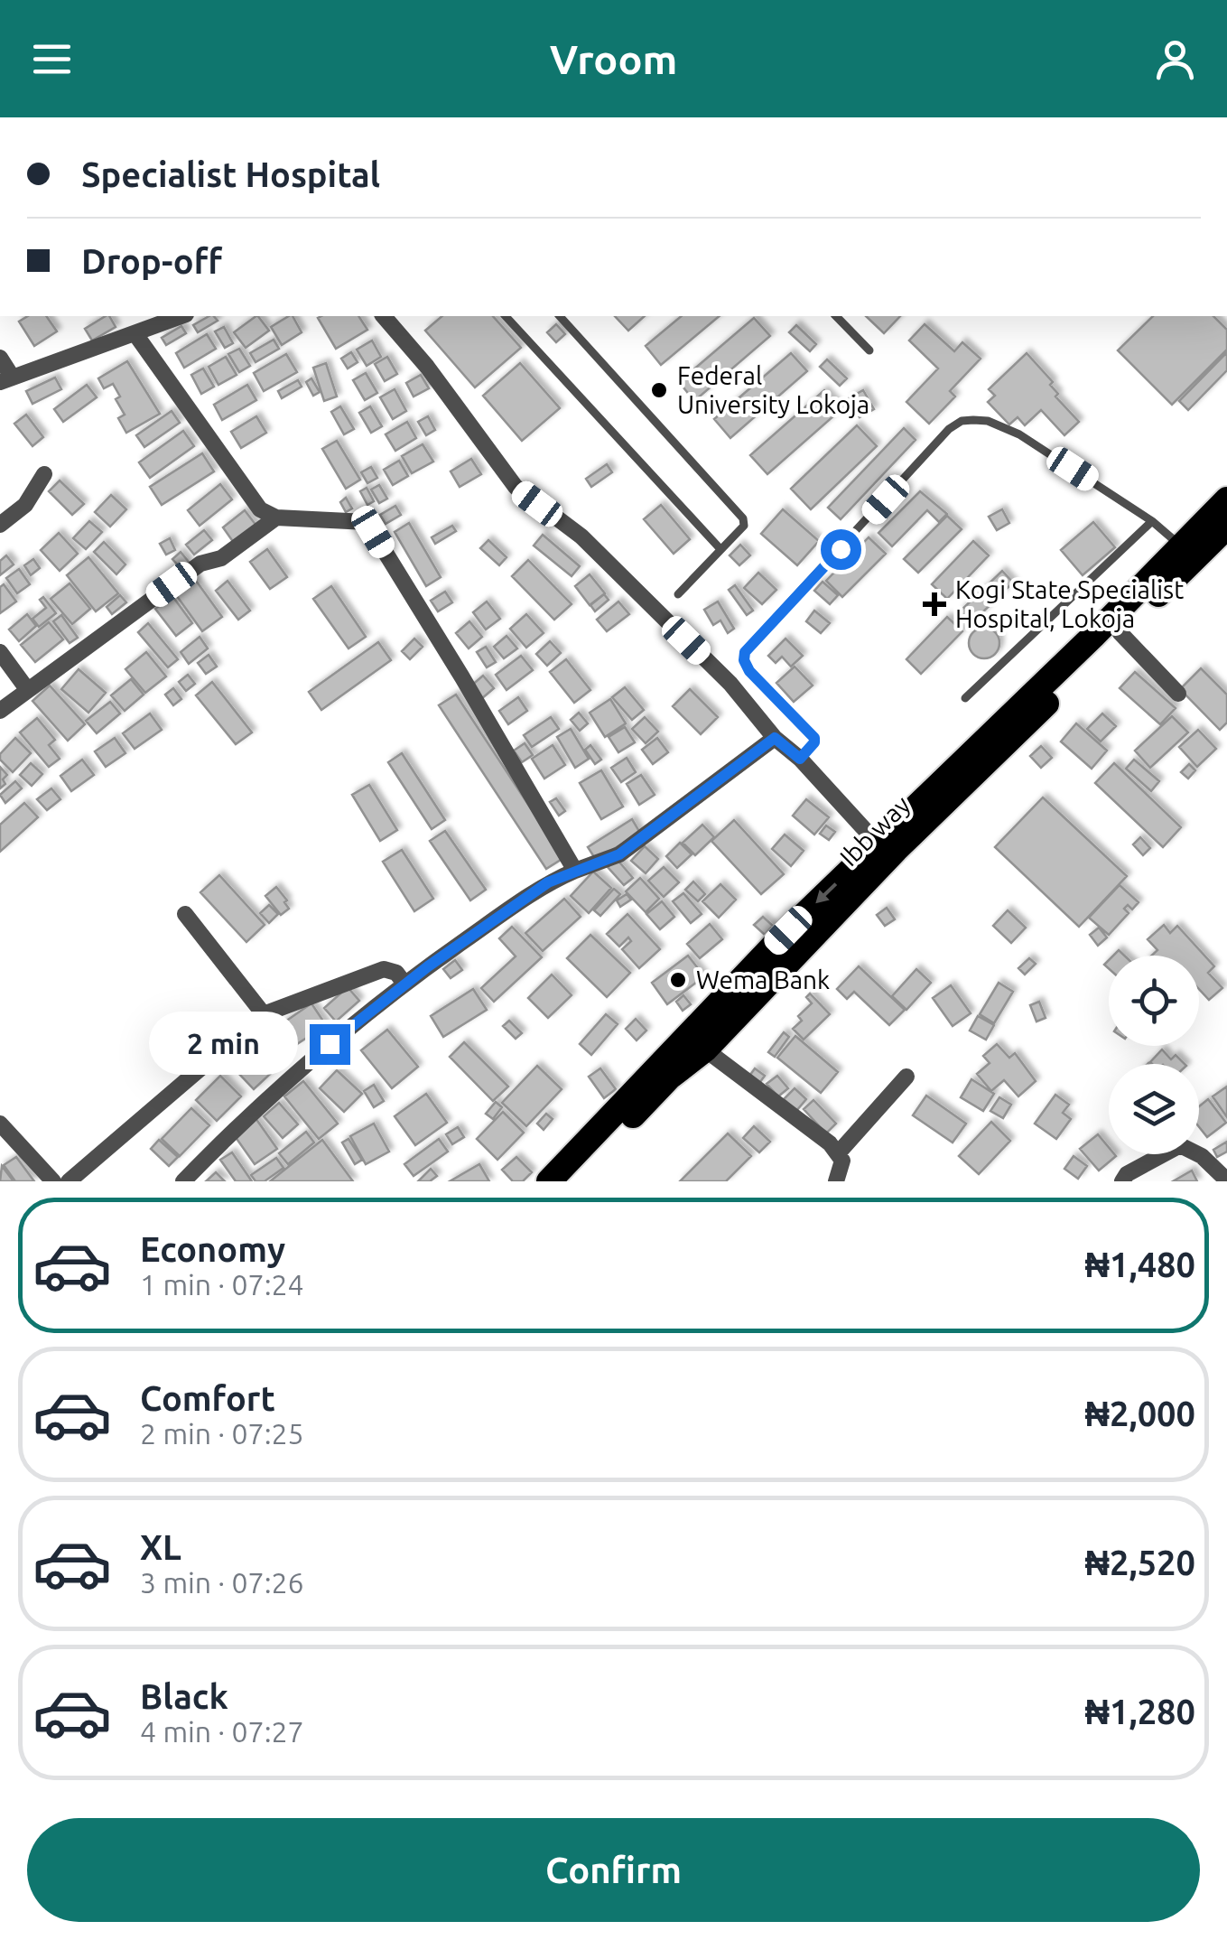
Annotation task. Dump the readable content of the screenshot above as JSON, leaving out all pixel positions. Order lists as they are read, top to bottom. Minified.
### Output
{"streets":{"highway":["Ibb way"]},"places":{"other":["Federal University Lokoja","Wema Bank"],"health":["Kogi State Specialist Hospital, Lokoja"]},"page":{"header":"Vroom","banner":["Specialist Hospital","Drop-off"],"bubble":"2 min","list":[{"name":"Economy","note":"1 min · 07:24","value":"₦1,480"},{"name":"Comfort","note":"2 min · 07:25","value":"₦2,000"},{"name":"XL","note":"3 min · 07:26","value":"₦2,520"},{"name":"Black","note":"4 min · 07:27","value":"₦1,280"}],"buttons":"Confirm"}}
